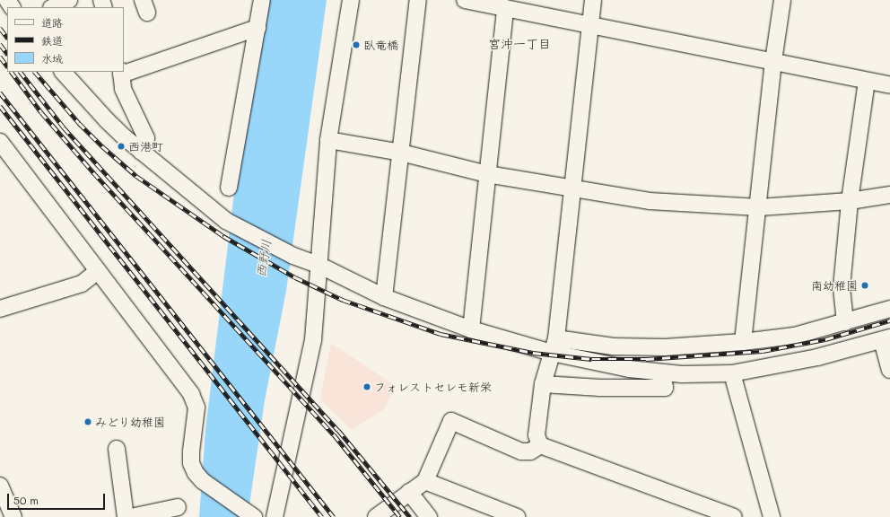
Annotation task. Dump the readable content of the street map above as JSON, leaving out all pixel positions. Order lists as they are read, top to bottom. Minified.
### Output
{"districts":["宮沖一丁目"],"water":["西野川"],"places":["臥竜橋","西港町","南幼稚園","フォレストセレモ新栄","みどり幼稚園"],"legend":["道路","鉄道","水域"],"scale_bar":"50 m"}
